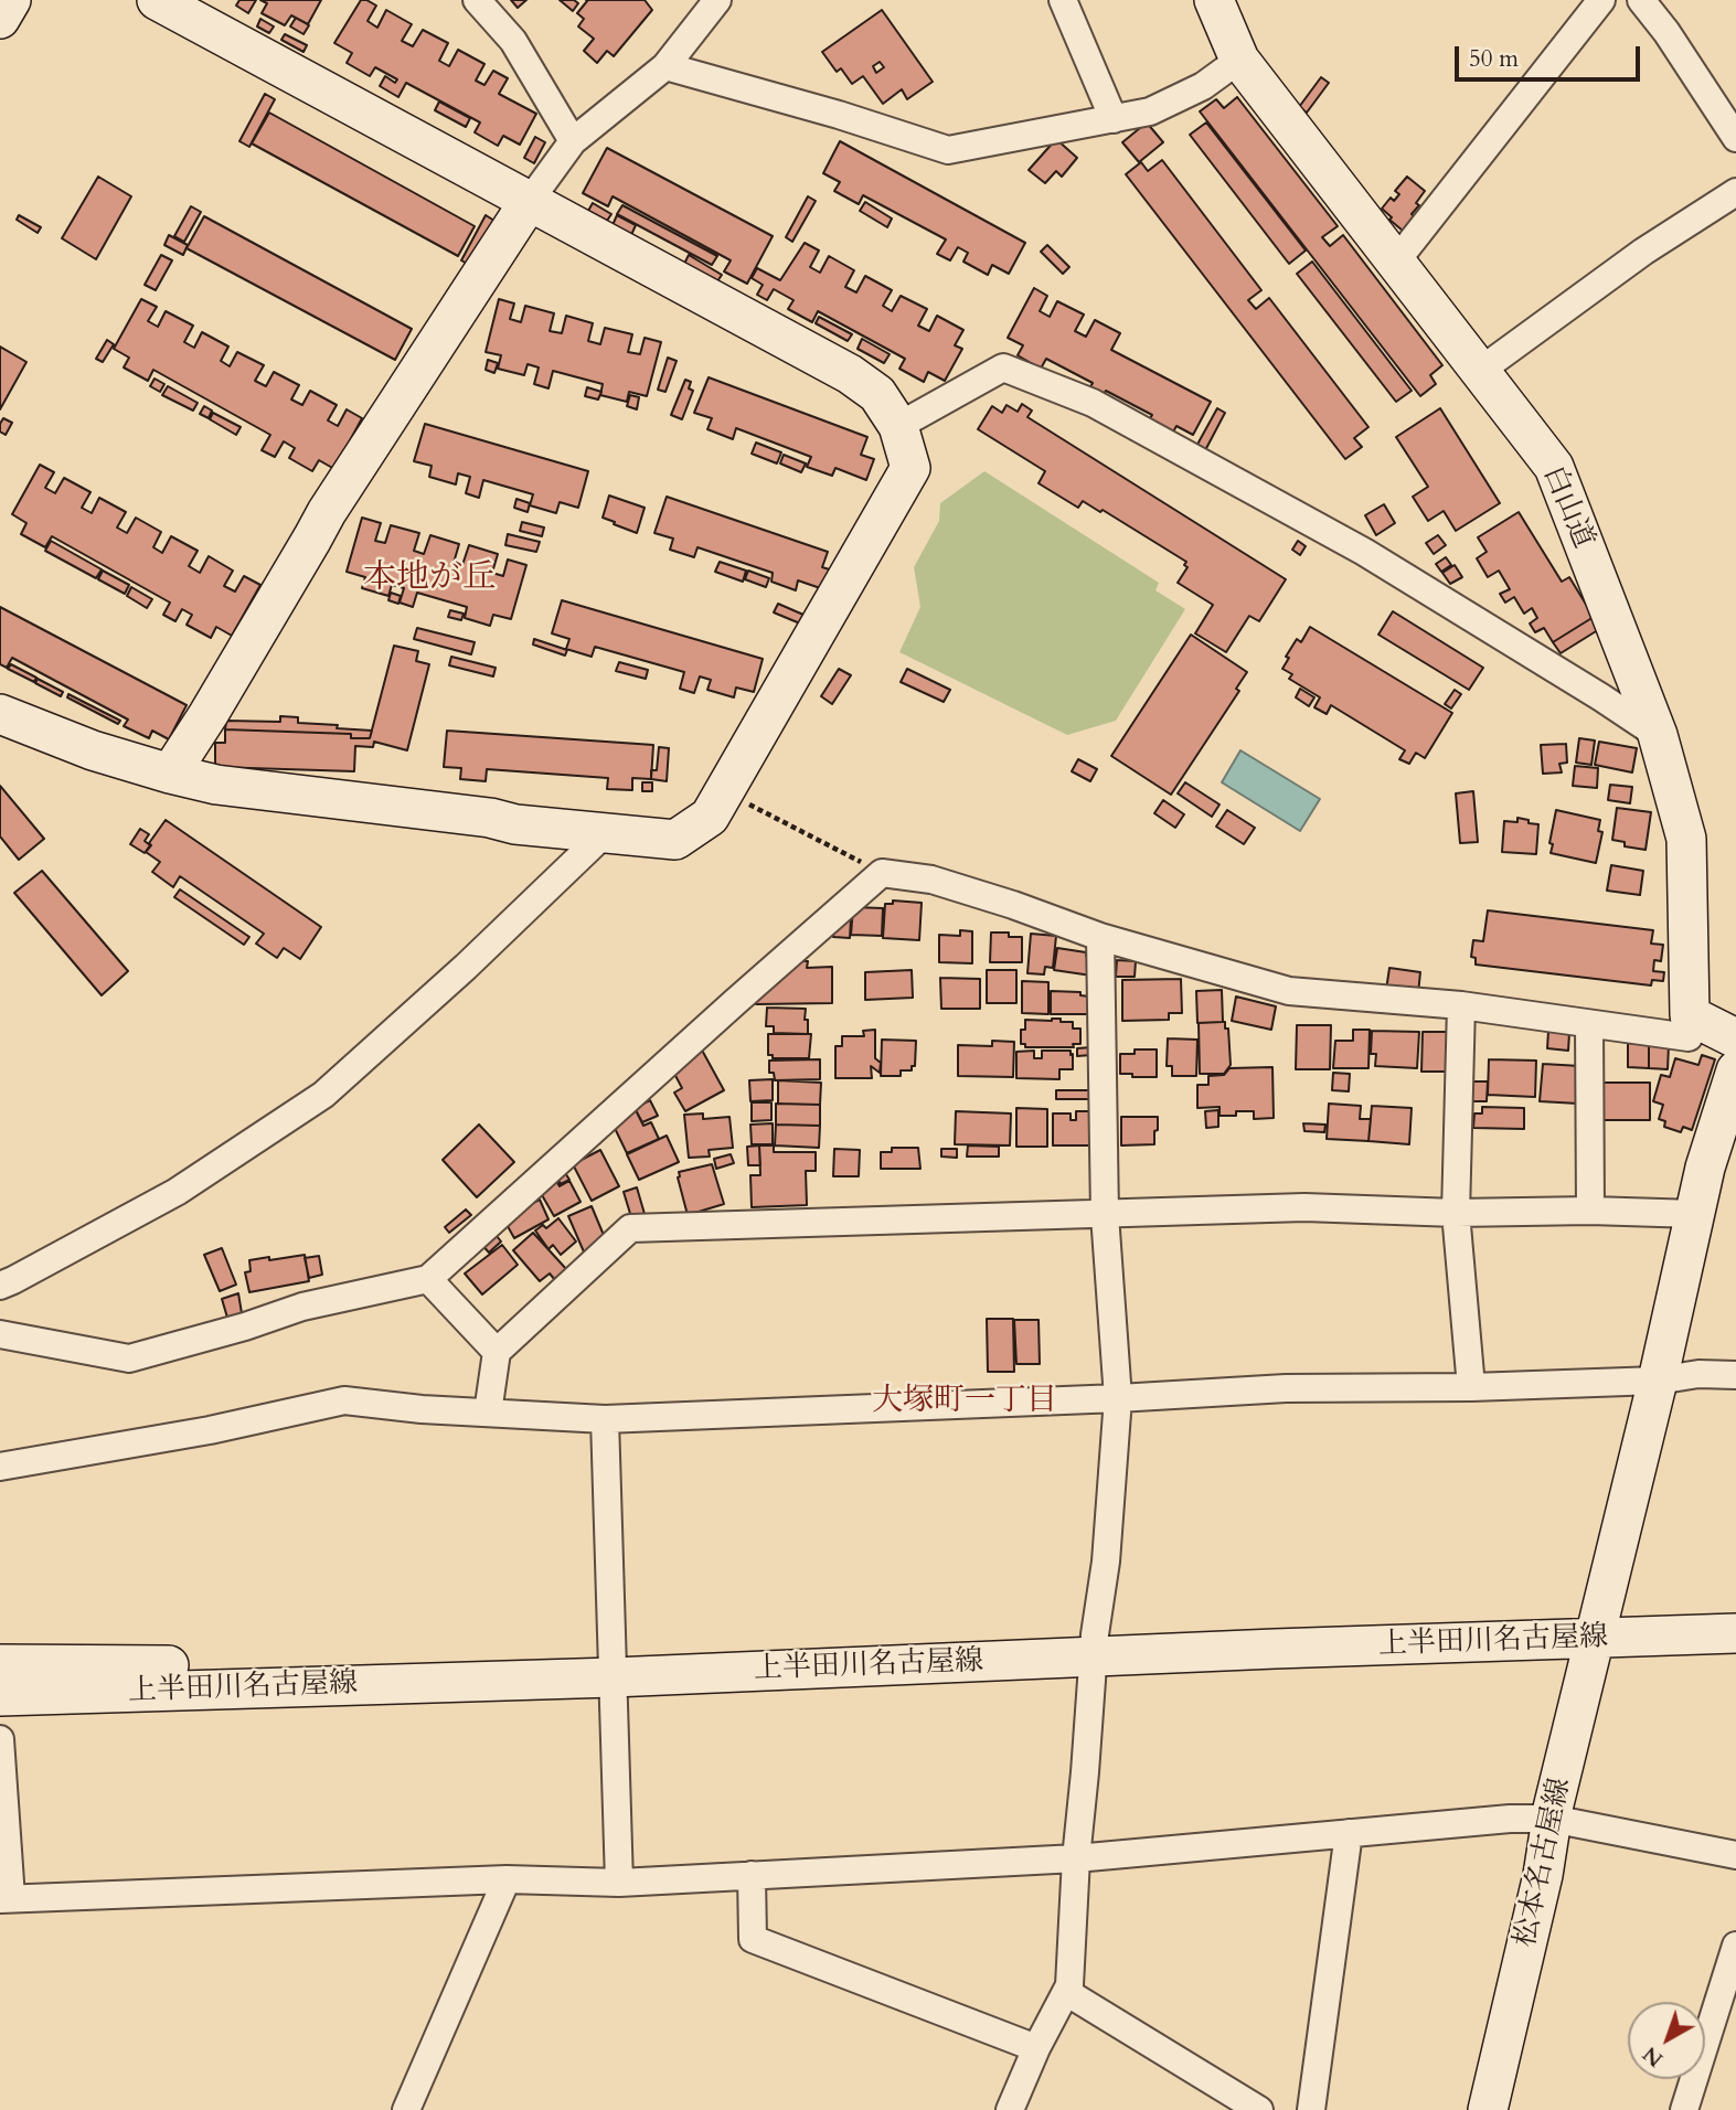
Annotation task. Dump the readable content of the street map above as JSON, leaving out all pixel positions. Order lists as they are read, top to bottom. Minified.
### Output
{"streets":{"street":["白山道","上半田川名古屋線","松本名古屋線"]},"crossings":[["上半田川名古屋線","松本名古屋線"]],"districts":["本地が丘","大塚町一丁目"],"scale_bar":"50 m","north":"bottom left"}
